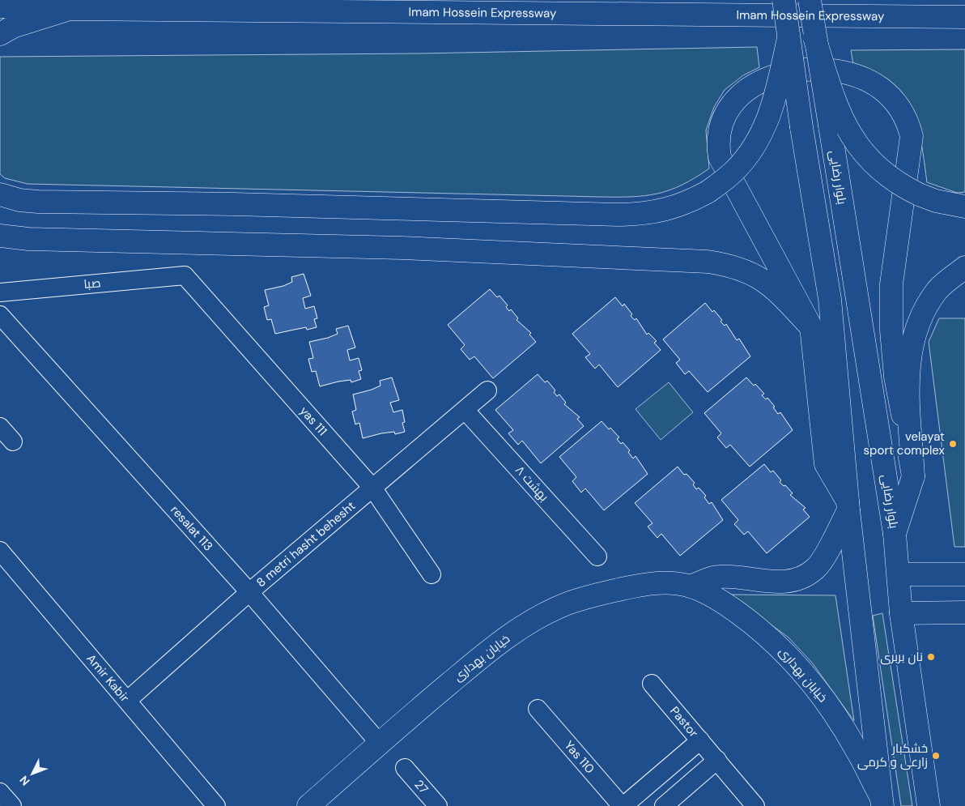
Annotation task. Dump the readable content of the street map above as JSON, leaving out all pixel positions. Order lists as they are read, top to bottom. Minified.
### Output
{"streets":{"main road":["Imam Hossein Expressway","بلوار رضایی","خیابان بهداری"],"street":["صبا","yas 111","۸ بهشت","resalat 113","8 metri hasht behesht","Amir Kabir","Pastor","Yas 110","27"]},"crossings":[["صبا","yas 111"],["yas 111","8 metri hasht behesht"],["۸ بهشت","8 metri hasht behesht"],["resalat 113","8 metri hasht behesht"],["resalat 113","خیابان بهداری"],["8 metri hasht behesht","Amir Kabir"]],"places":["velayat sport complex","نان بربری","خشکبار زارعی و کرمی"],"north":"bottom left"}
